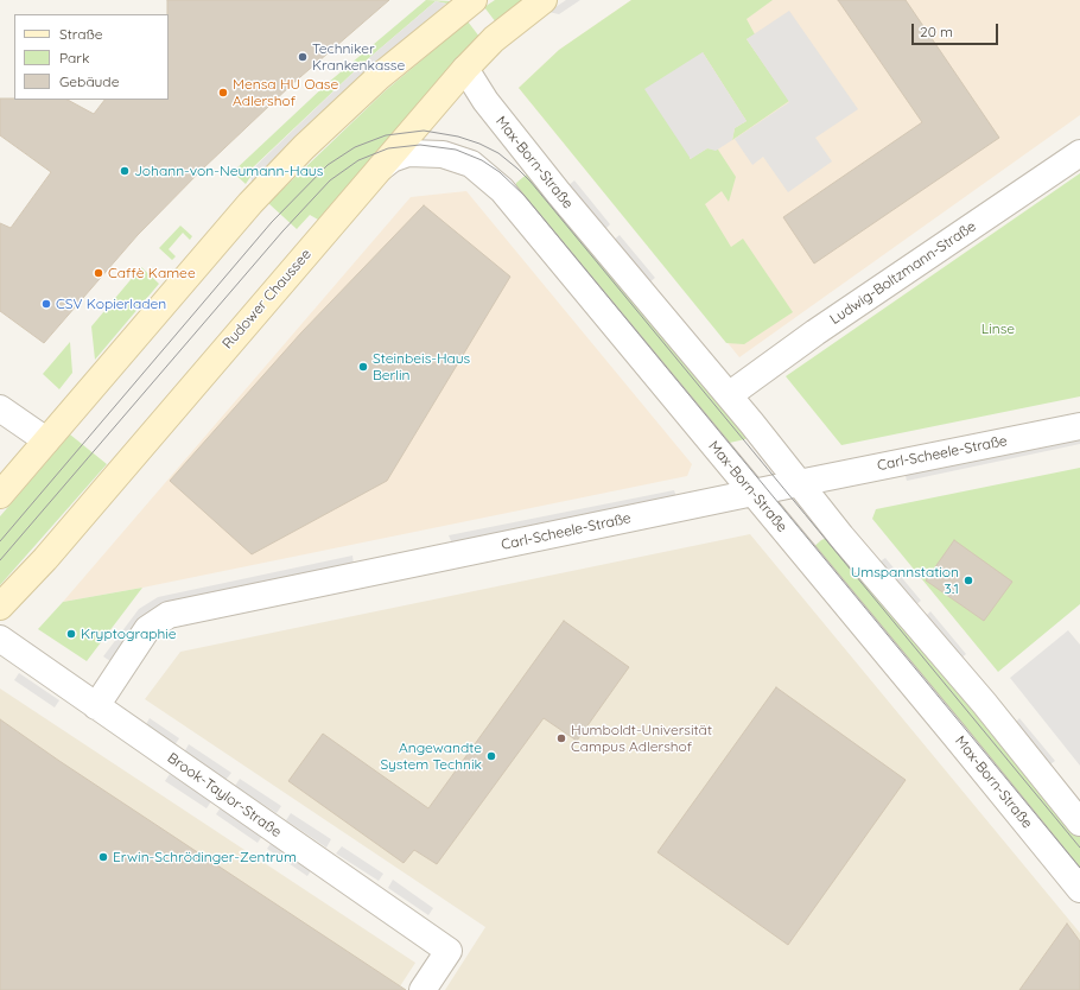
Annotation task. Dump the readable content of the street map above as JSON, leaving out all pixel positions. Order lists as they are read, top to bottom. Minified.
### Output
{"streets":{"main road":["Rudower Chaussee"],"street":["Max-Born-Straße","Ludwig-Boltzmann-Straße","Carl-Scheele-Straße","Brook-Taylor-Straße"]},"crossings":[["Max-Born-Straße","Ludwig-Boltzmann-Straße"],["Max-Born-Straße","Rudower Chaussee"],["Max-Born-Straße","Carl-Scheele-Straße"],["Carl-Scheele-Straße","Brook-Taylor-Straße"]],"parks":["Linse"],"places":["Techniker Krankenkasse","Mensa HU Oase Adlershof","Johann-von-Neumann-Haus","Caffè Kamee","CSV Kopierladen","Steinbeis-Haus Berlin","Umspannstation 3.1","Kryptographie","Humboldt-Universität Campus Adlershof","Angewandte System Technik","Erwin-Schrödinger-Zentrum"],"legend":["Straße","Park","Gebäude"],"scale_bar":"20 m"}
